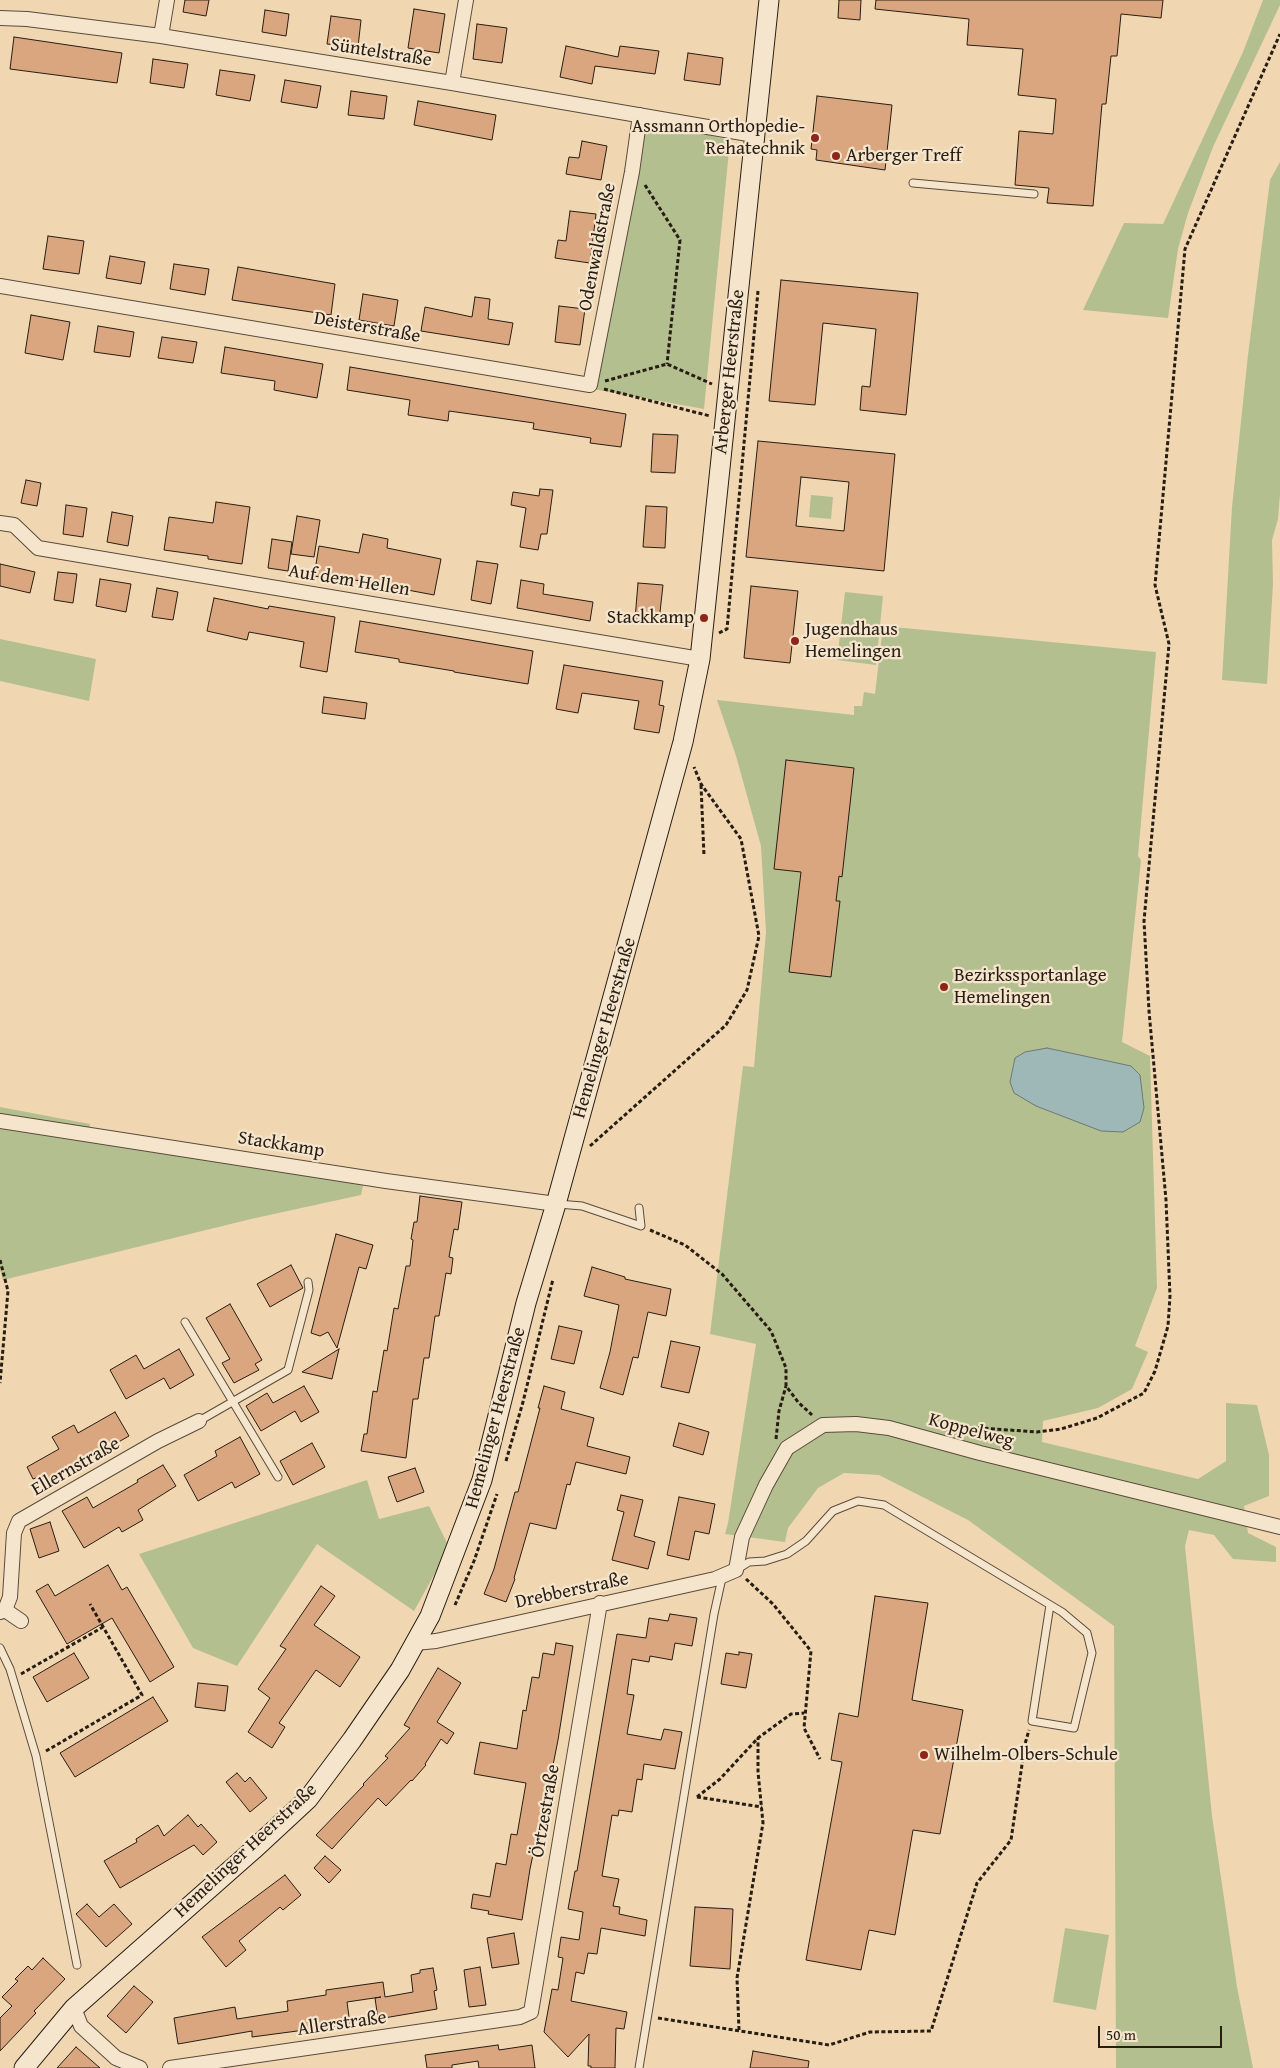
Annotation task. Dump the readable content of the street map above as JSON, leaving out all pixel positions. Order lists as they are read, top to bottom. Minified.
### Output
{"streets":{"main road":["Arberger Heerstraße","Hemelinger Heerstraße"],"street":["Süntelstraße","Odenwaldstraße","Deisterstraße","Auf dem Hellen","Stackkamp","Koppelweg","Ellernstraße","Drebberstraße","Örtzestraße","Allerstraße"]},"crossings":[["Süntelstraße","Odenwaldstraße"],["Süntelstraße","Arberger Heerstraße"],["Odenwaldstraße","Deisterstraße"],["Arberger Heerstraße","Auf dem Hellen"],["Arberger Heerstraße","Hemelinger Heerstraße"],["Hemelinger Heerstraße","Stackkamp"],["Hemelinger Heerstraße","Drebberstraße"],["Drebberstraße","Örtzestraße"],["Örtzestraße","Allerstraße"]],"places":["Assmann Orthopedie- Rehatechnik","Arberger Treff","Stackkamp","Jugendhaus Hemelingen","Bezirkssportanlage Hemelingen","Wilhelm-Olbers-Schule"],"scale_bar":"50 m"}
